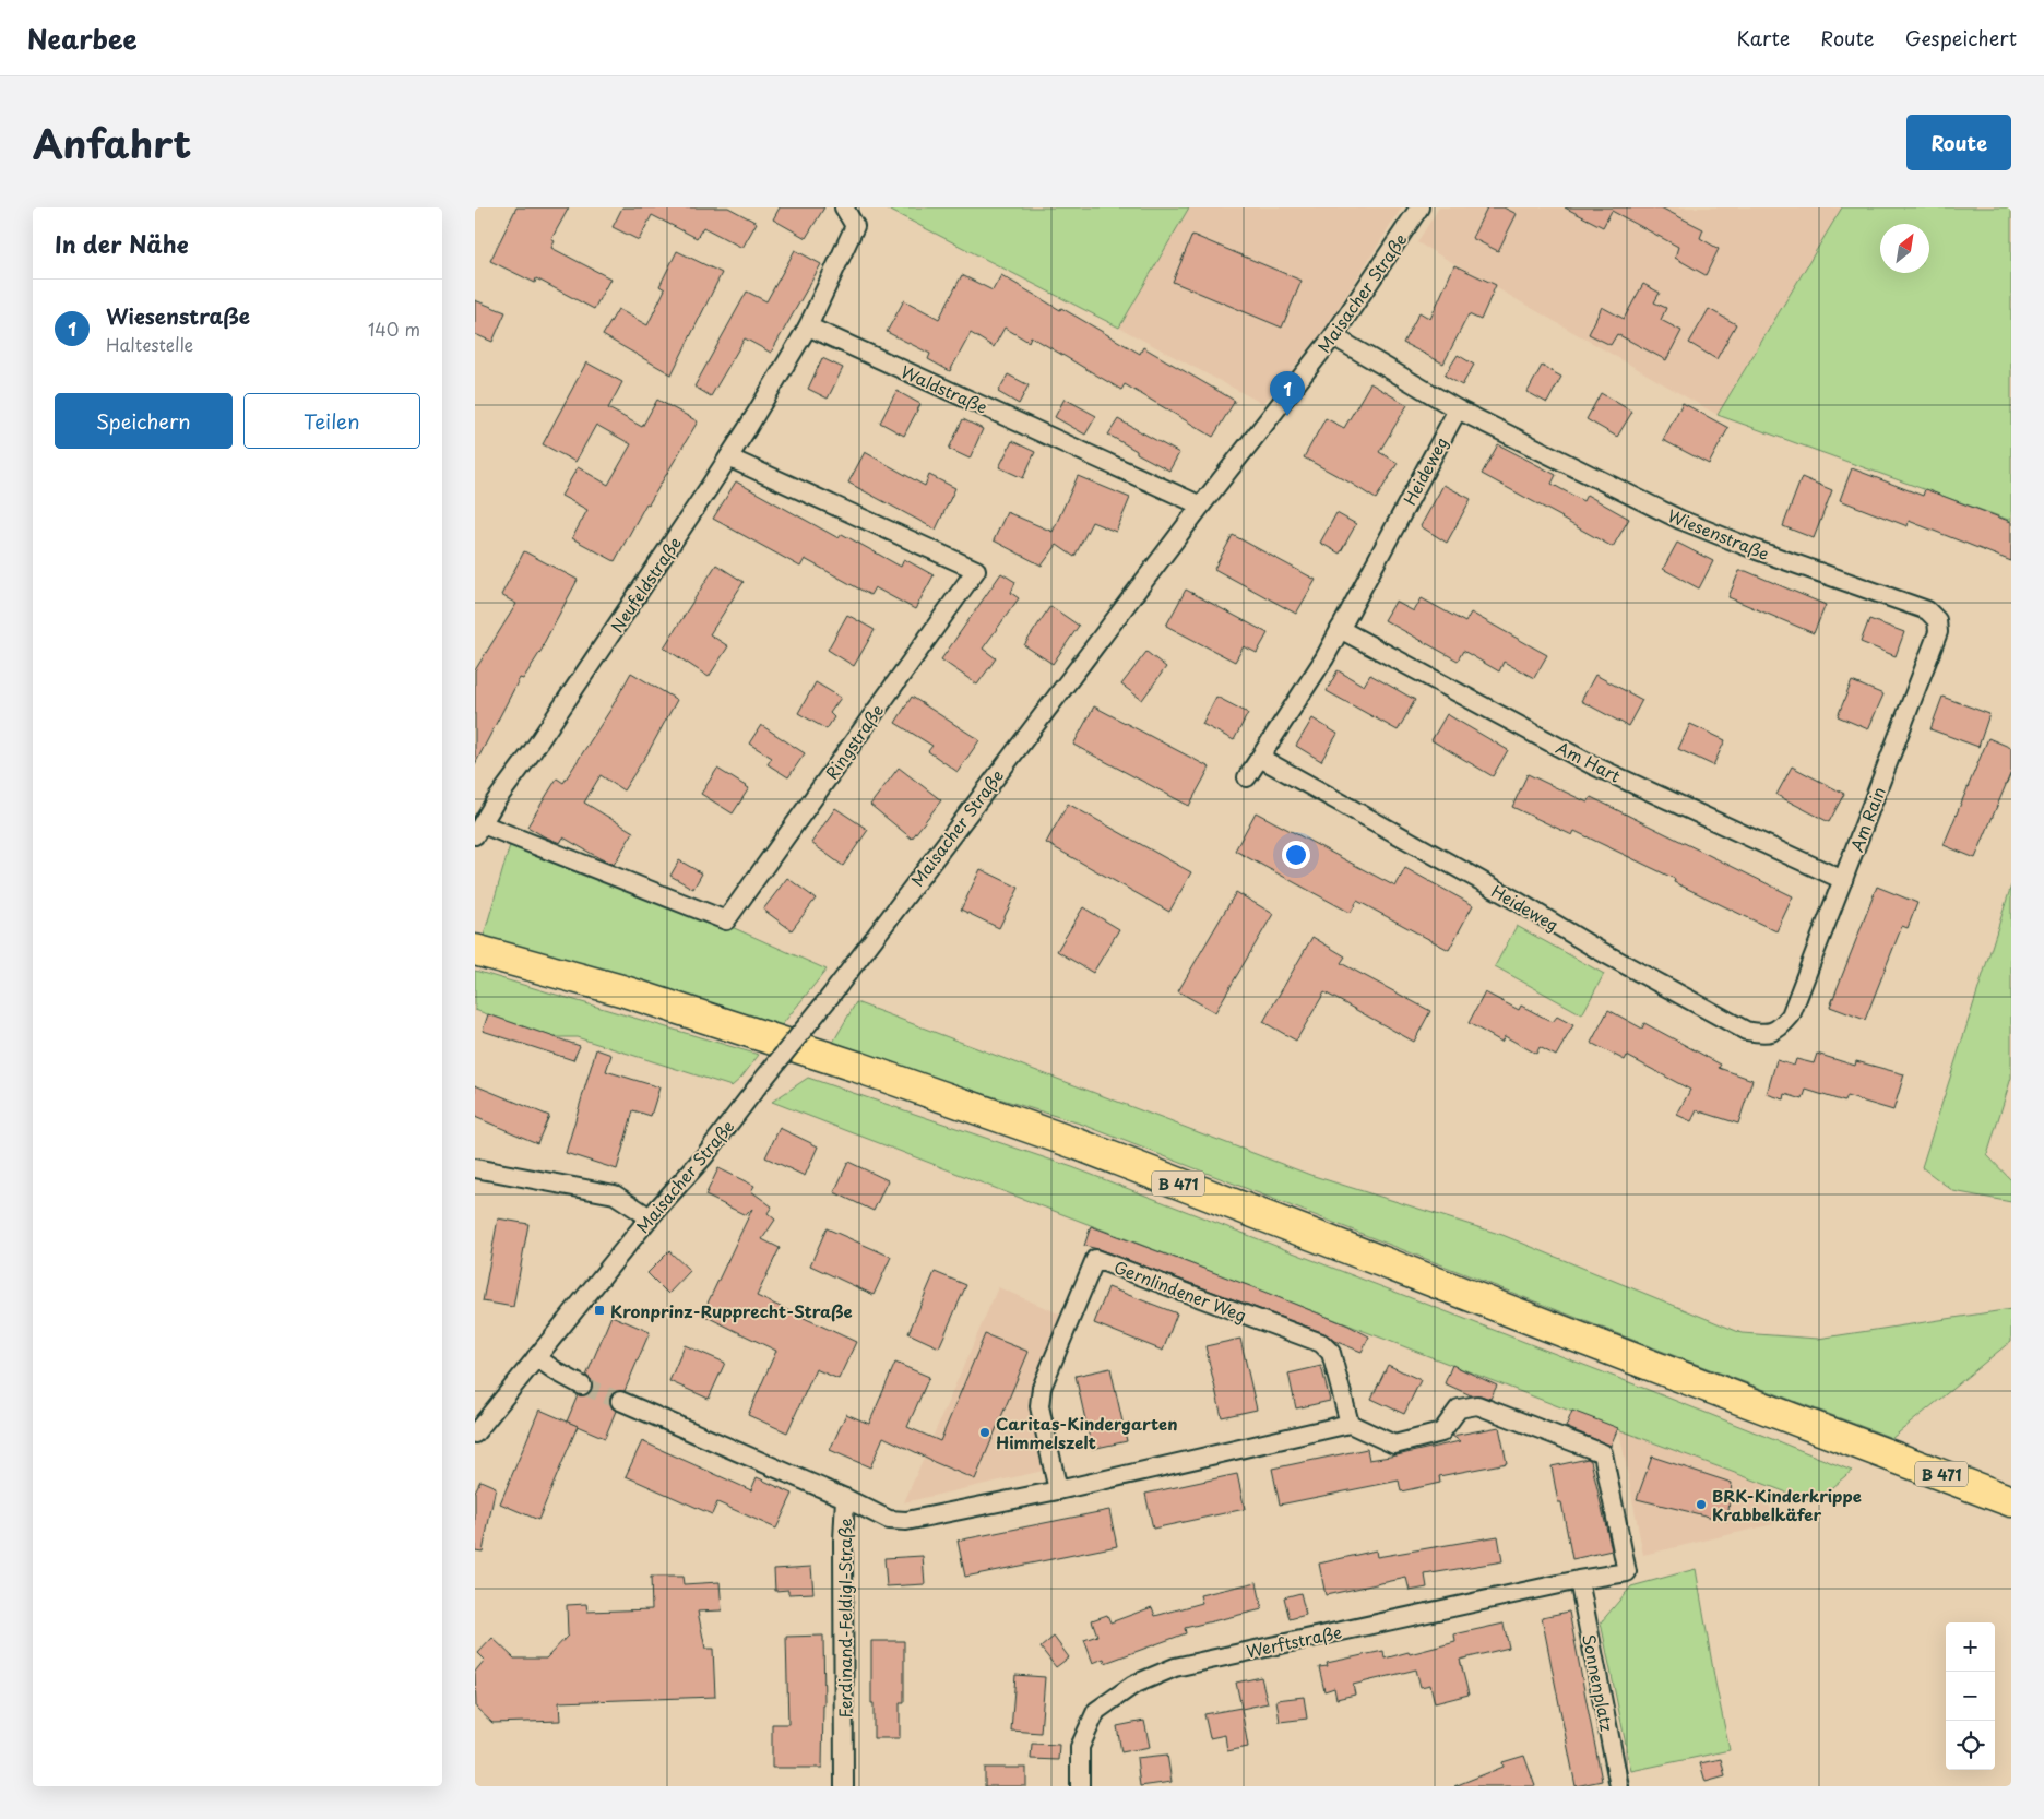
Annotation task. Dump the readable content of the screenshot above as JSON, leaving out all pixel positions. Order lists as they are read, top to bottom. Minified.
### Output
{"streets":{"highway":["B 471"],"street":["Maisacher Straße","Waldstraße","Heideweg","Wiesenstraße","Neufeldstraße","Ringstraße","Am Hart","Am Rain","Gernlindener Weg","Ferdinand-Feldigl-Straße","Werftstraße","Sonnenplatz"]},"crossings":[["Maisacher Straße","Waldstraße"],["Maisacher Straße","Wiesenstraße"],["Waldstraße","Neufeldstraße"],["Heideweg","Wiesenstraße"],["Heideweg","Am Hart"],["Heideweg","Am Rain"],["Wiesenstraße","Am Rain"],["Neufeldstraße","Ringstraße"],["Am Hart","Am Rain"],["Gernlindener Weg","Werftstraße"],["Werftstraße","Sonnenplatz"]],"places":{"transit":["Kronprinz-Rupprecht-Straße"],"other":["Caritas-Kindergarten Himmelszelt","BRK-Kinderkrippe Krabbelkäfer"]},"north":"top right","page":{"header":"Nearbee","nav":["Karte","Route","Gespeichert"],"title":"Anfahrt","buttons":["Route",["Speichern","Teilen"]],"heading":"In der Nähe","list":[{"mark":"1","name":"Wiesenstraße","note":"Haltestelle","value":"140 m"}],"pins":"1","map_buttons":["+","−"]}}
